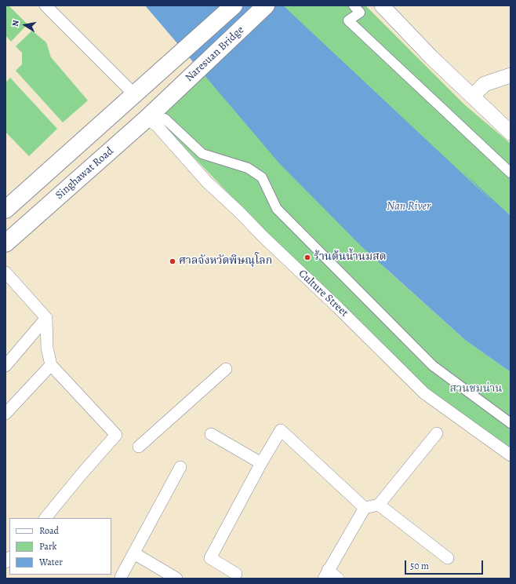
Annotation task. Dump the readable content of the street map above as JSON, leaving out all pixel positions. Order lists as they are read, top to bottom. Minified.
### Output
{"streets":{"main road":["Naresuan Bridge","Singhawat Road"],"street":["Culture Street"]},"crossings":[["Naresuan Bridge","Singhawat Road"],["Singhawat Road","Culture Street"]],"water":["Nan River"],"parks":["สวนชมน่าน"],"places":["ร้านต้นน้ำนมสด","ศาลจังหวัดพิษณุโลก"],"legend":["Road","Park","Water"],"scale_bar":"50 m","north":"left"}
